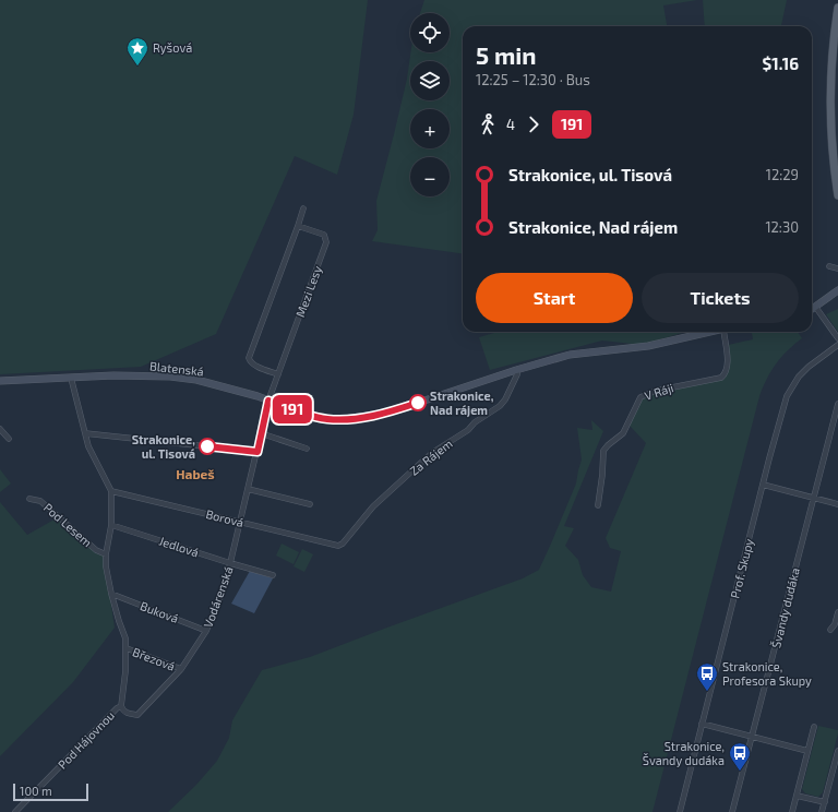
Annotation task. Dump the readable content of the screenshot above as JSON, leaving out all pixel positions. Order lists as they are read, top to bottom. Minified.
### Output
{"streets":{"street":["Mezi Lesy","Blatenská","V Ráji","Za Rájem","Borová","Pod Lesem","Jedlová","Prof. Skupy","Vodárenská","Švandy dudáka","Buková","Březová","Pod Hájovnou"]},"crossings":[["Mezi Lesy","Blatenská"],["Mezi Lesy","Vodárenská"],["Blatenská","Za Rájem"],["Blatenská","Vodárenská"],["Blatenská","Pod Hájovnou"],["Za Rájem","Borová"],["Borová","Vodárenská"],["Borová","Pod Hájovnou"],["Pod Lesem","Pod Hájovnou"],["Jedlová","Vodárenská"],["Jedlová","Pod Hájovnou"],["Vodárenská","Buková"],["Vodárenská","Březová"],["Vodárenská","Pod Hájovnou"],["Buková","Pod Hájovnou"],["Březová","Pod Hájovnou"]],"districts":["Habeš"],"places":{"place":["Ryšová"],"other":["Strakonice, Nad rájem","Strakonice, ul. Tisová"],"bus stop":["Strakonice, Profesora Skupy","Strakonice, Švandy dudáka"]},"lines":["bus line 191"],"scale_bar":"100 m","page":{"on_map":"191","map_buttons":["+","−"],"heading":["5 min","12:25 – 12:30 · Bus","$1.16"],"legs":["4","191"],"list":[{"name":"Strakonice, ul. Tisová","value":"12:29"},{"name":"Strakonice, Nad rájem","value":"12:30"}],"buttons":["Start","Tickets"],"scale":"100 m"}}
